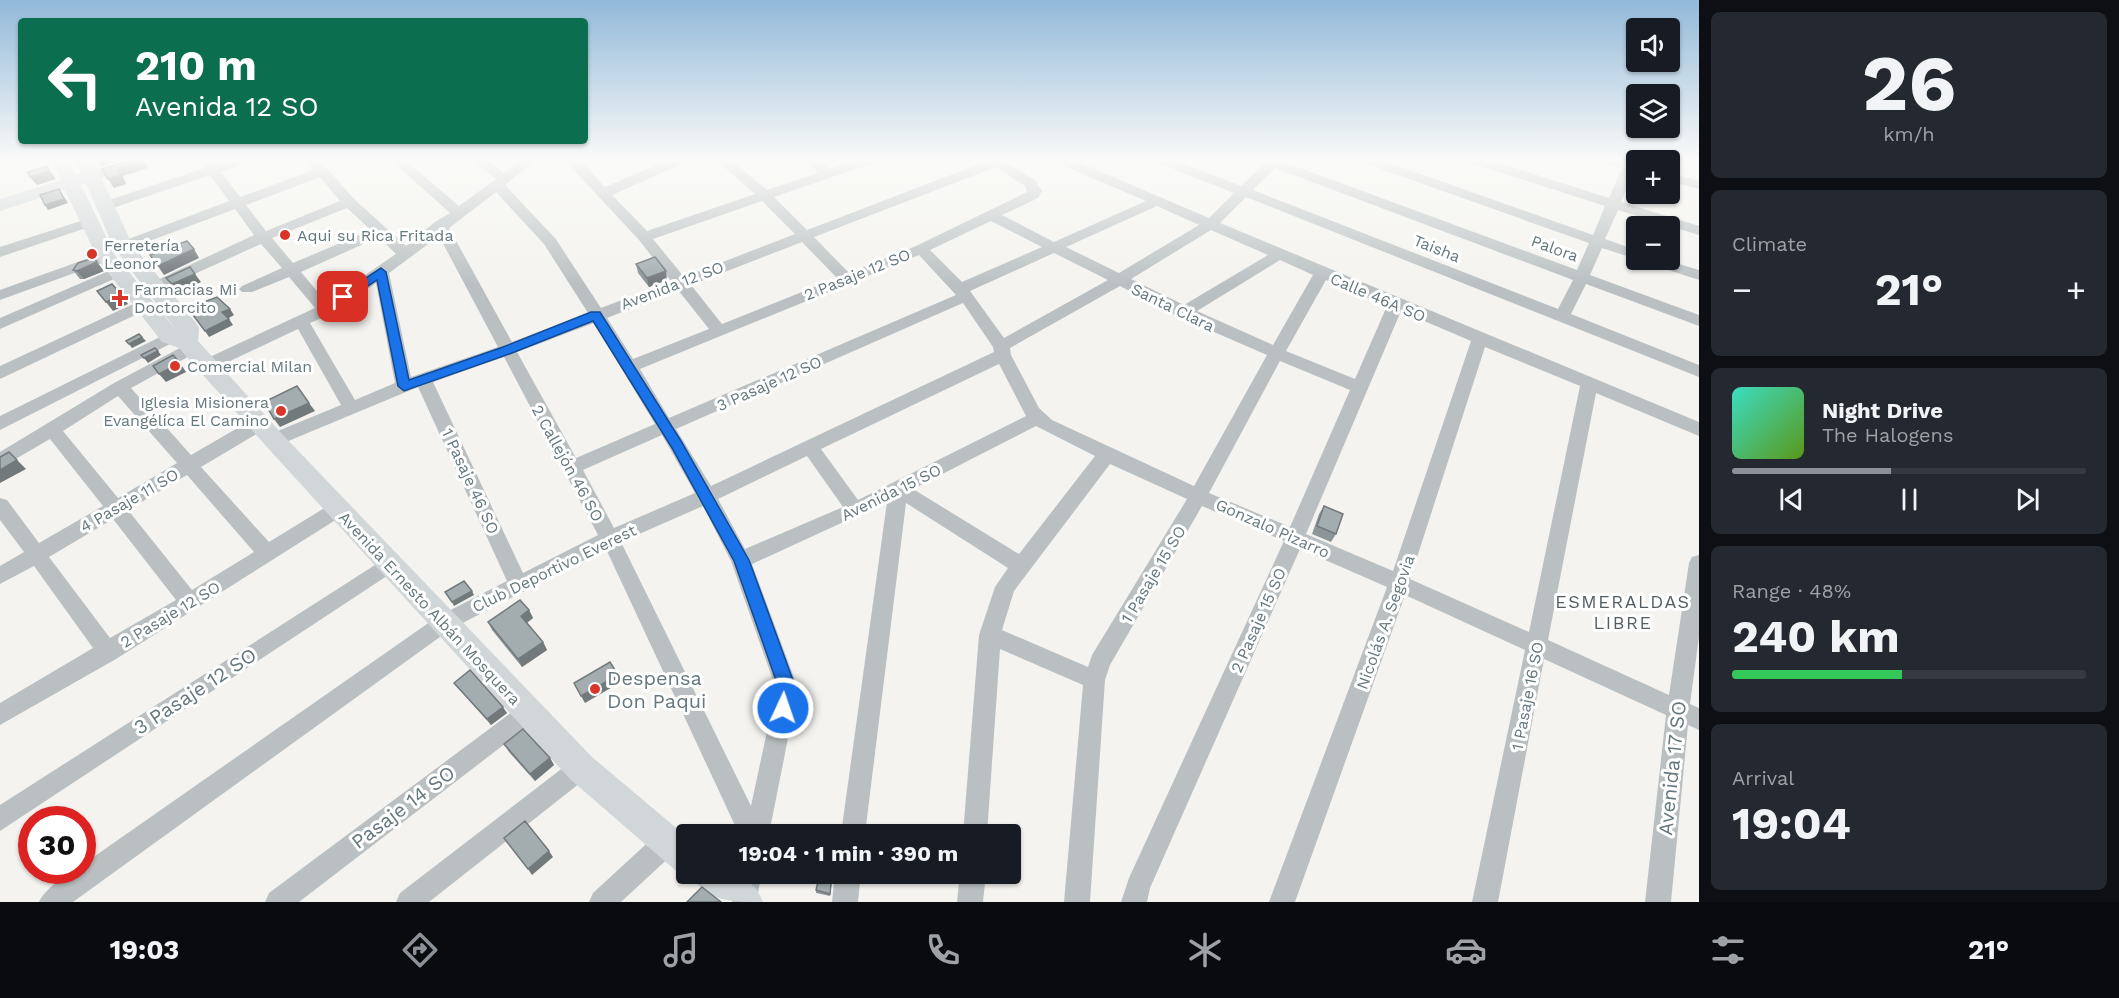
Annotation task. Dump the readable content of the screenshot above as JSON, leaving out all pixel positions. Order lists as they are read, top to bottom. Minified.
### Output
{"streets":{"street":["Taisha","Palora","2 Pasaje 12 SO","Avenida 12 SO","Calle 46A SO","Santa Clara","3 Pasaje 12 SO","2 Callejón 46 SO","1 Pasaje 46 SO","Avenida 15 SO","4 Pasaje 11 SO","Gonzalo Pizarro","Club Deportivo Everest","1 Pasaje 15 SO","Avenida Ernesto Albán Mosquera","2 Pasaje 15 SO","Nicolás A. Segovia","1 Pasaje 16 SO","Avenida 17 SO","Pasaje 14 SO"]},"crossings":[["2 Pasaje 12 SO","Santa Clara"],["2 Pasaje 12 SO","Avenida Ernesto Albán Mosquera"],["Avenida 12 SO","2 Callejón 46 SO"],["Avenida 12 SO","1 Pasaje 46 SO"],["Avenida 12 SO","4 Pasaje 11 SO"],["Avenida 12 SO","Avenida Ernesto Albán Mosquera"],["Calle 46A SO","3 Pasaje 12 SO"],["Calle 46A SO","Club Deportivo Everest"],["Calle 46A SO","1 Pasaje 15 SO"],["Calle 46A SO","2 Pasaje 15 SO"],["Calle 46A SO","Nicolás A. Segovia"],["Calle 46A SO","1 Pasaje 16 SO"],["Santa Clara","3 Pasaje 12 SO"],["Santa Clara","Club Deportivo Everest"],["Santa Clara","1 Pasaje 15 SO"],["Santa Clara","2 Pasaje 15 SO"],["3 Pasaje 12 SO","2 Callejón 46 SO"],["3 Pasaje 12 SO","Avenida Ernesto Albán Mosquera"],["2 Callejón 46 SO","Club Deportivo Everest"],["1 Pasaje 46 SO","Club Deportivo Everest"],["Avenida 15 SO","Gonzalo Pizarro"],["4 Pasaje 11 SO","Avenida Ernesto Albán Mosquera"],["Gonzalo Pizarro","1 Pasaje 15 SO"],["Gonzalo Pizarro","2 Pasaje 15 SO"],["Gonzalo Pizarro","Nicolás A. Segovia"],["Gonzalo Pizarro","1 Pasaje 16 SO"],["Gonzalo Pizarro","Avenida 17 SO"],["Club Deportivo Everest","Avenida Ernesto Albán Mosquera"],["Avenida Ernesto Albán Mosquera","Pasaje 14 SO"]],"districts":["ESMERALDAS LIBRE"],"places":{"other":["Aqui su Rica Fritada","Ferretería Leonor","Comercial Milan","Iglesia Misionera Evangélíca El Camino","Despensa Don Paqui"],"health":["Farmacias Mi Doctorcito"]},"page":{"tile":[["26","km/h"],"Climate",["Range · 48%","240 km"],["Arrival","19:04"]],"map_buttons":["+","−"],"turn":["210 m","Avenida 12 SO"],"heat":["−","21°","+"],"song":["Night Drive","The Halogens"],"limit":"30","trip":"19:04 · 1 min · 390 m","tabs":["19:03","21°"]}}
